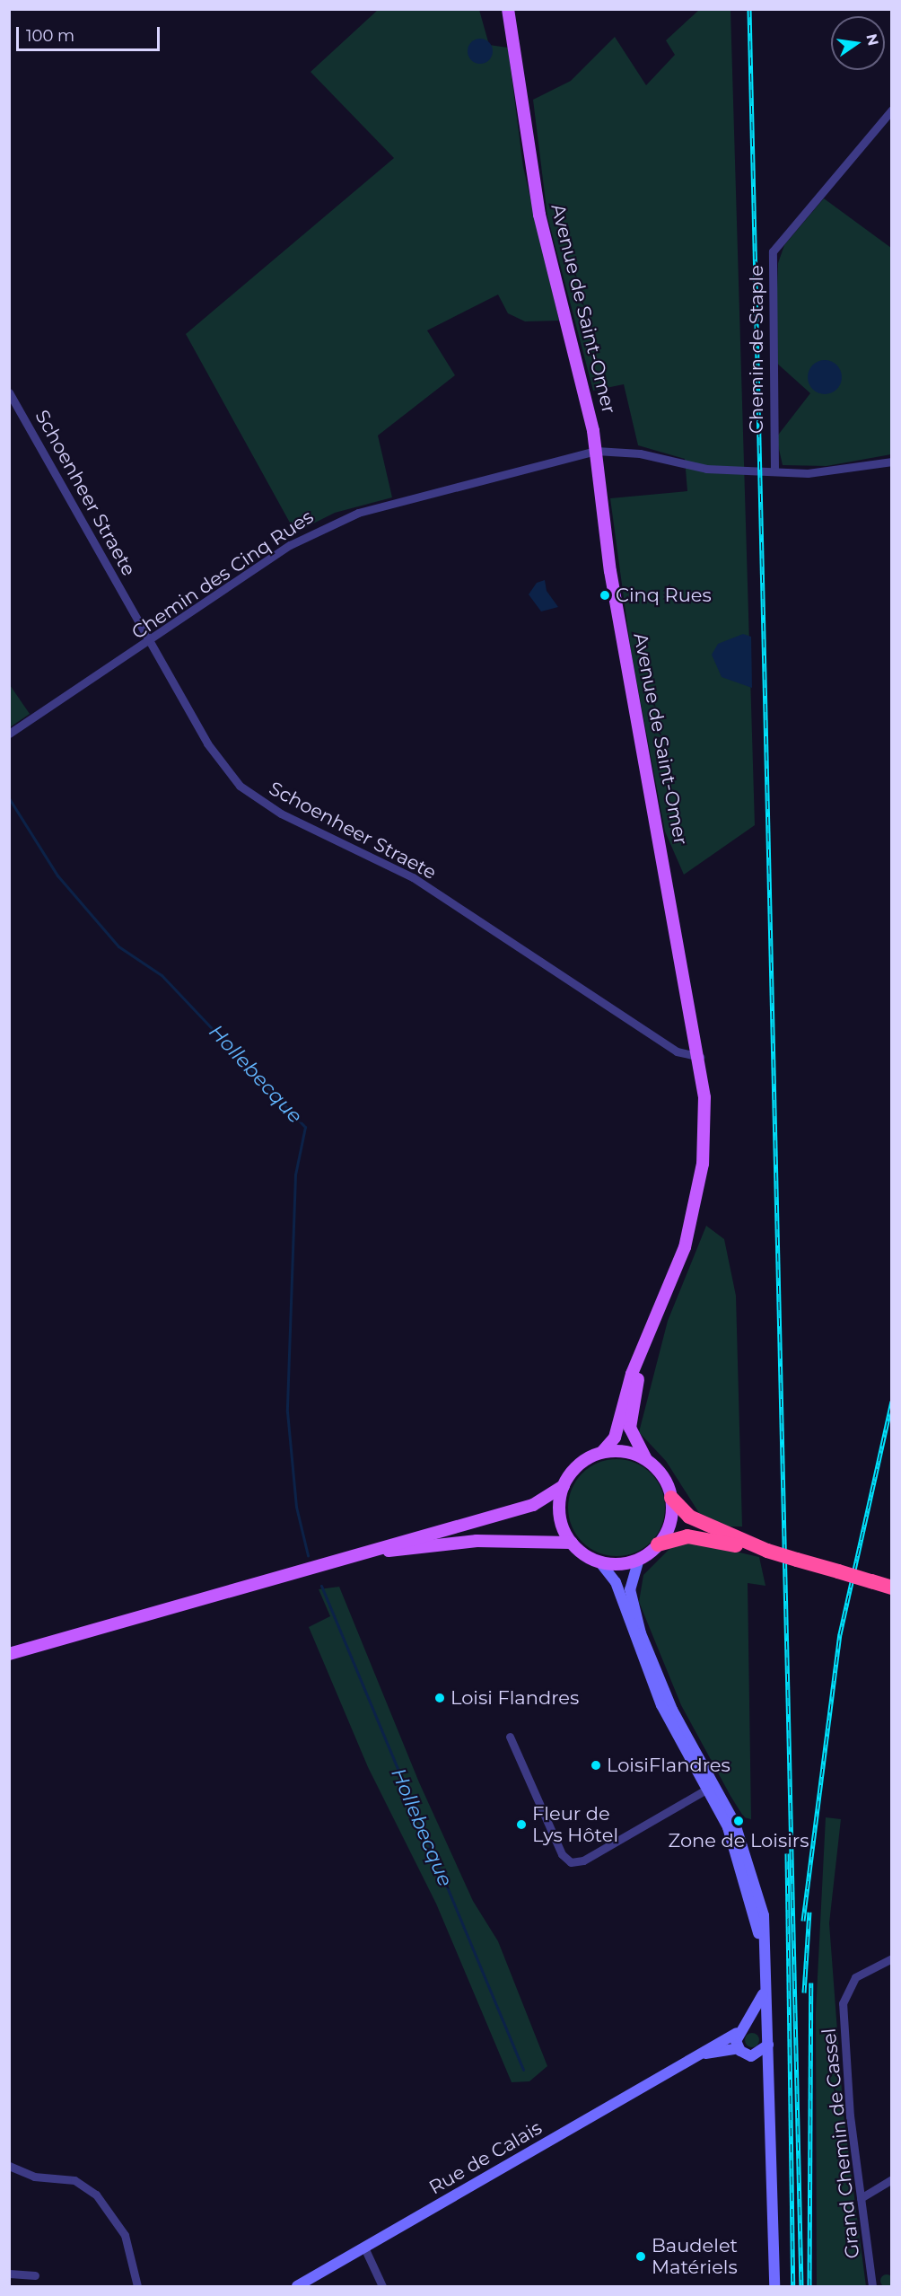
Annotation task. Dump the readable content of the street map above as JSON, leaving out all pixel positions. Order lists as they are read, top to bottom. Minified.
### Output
{"streets":{"main road":["Avenue de Saint-Omer","Rue de Calais"],"street":["Chemin de Staple","Schoenheer Straete","Chemin des Cinq Rues","Grand Chemin de Cassel"]},"crossings":[["Avenue de Saint-Omer","Schoenheer Straete"],["Avenue de Saint-Omer","Chemin des Cinq Rues"],["Chemin de Staple","Chemin des Cinq Rues"],["Schoenheer Straete","Chemin des Cinq Rues"]],"water":["Hollebecque"],"places":["Cinq Rues","Loisi Flandres","LoisiFlandres","Zone de Loisirs","Fleur de Lys Hôtel","Baudelet Matériels"],"scale_bar":"100 m","north":"right"}
